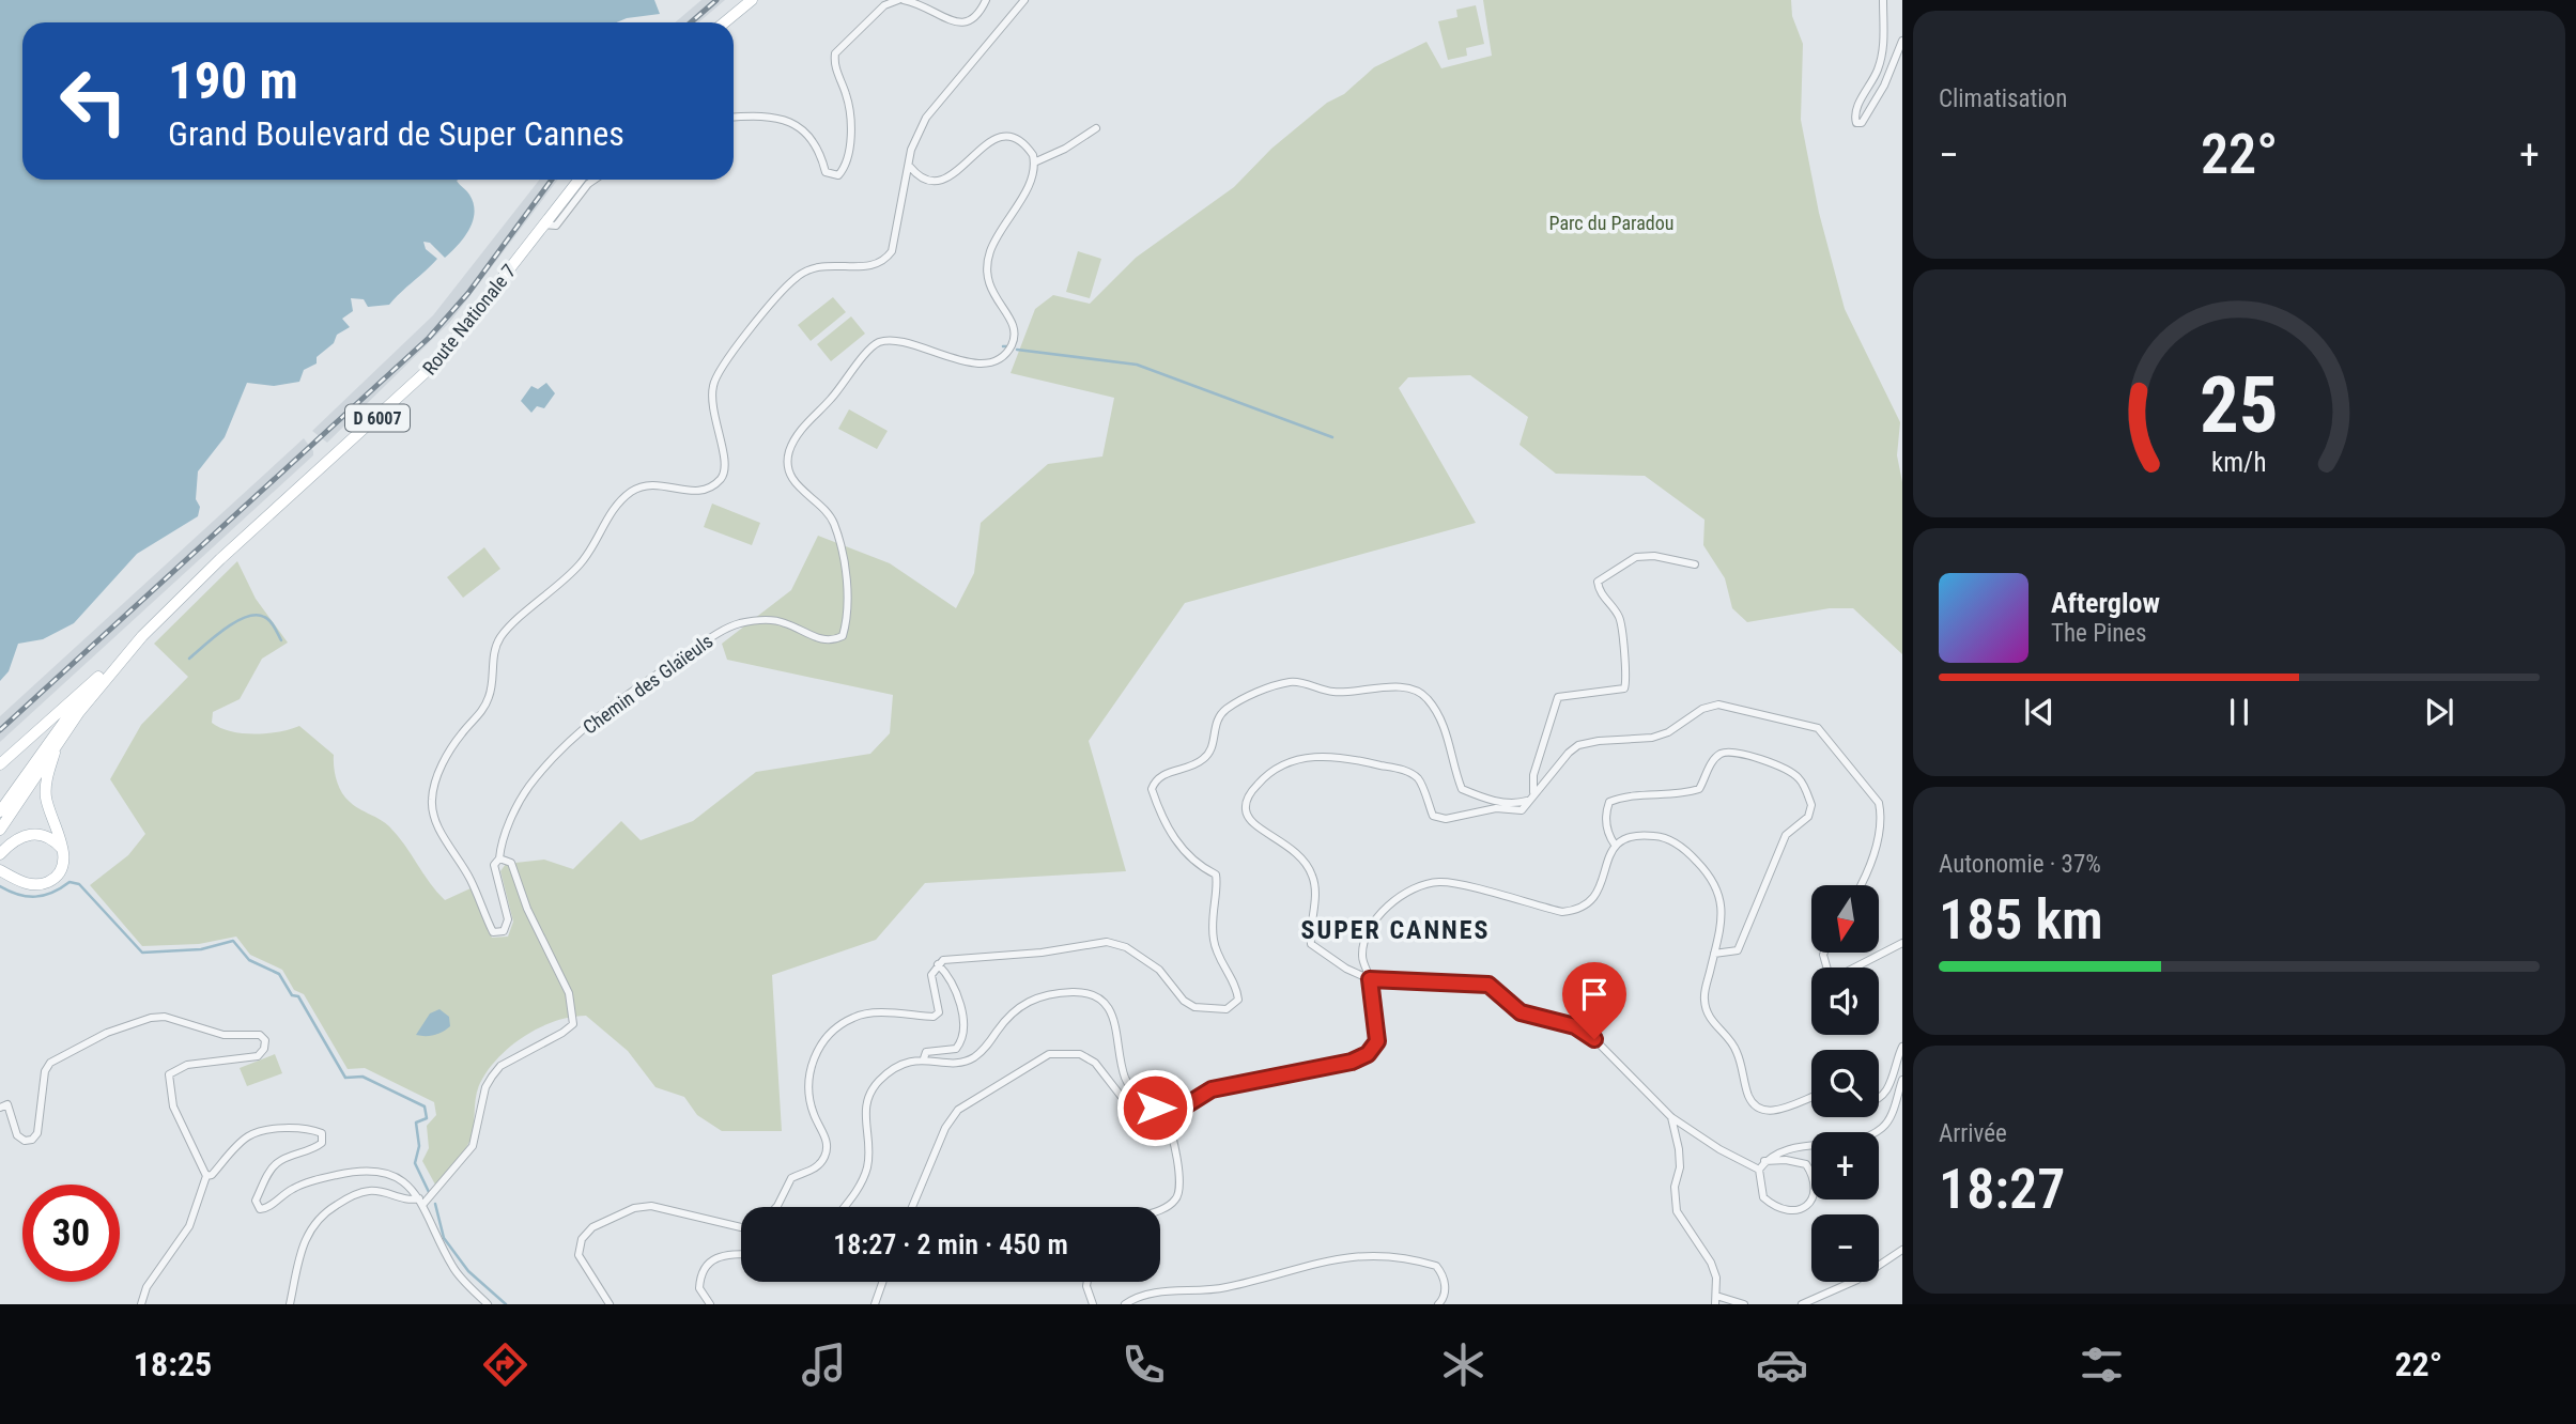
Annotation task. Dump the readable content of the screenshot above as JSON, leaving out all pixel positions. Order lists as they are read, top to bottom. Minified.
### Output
{"streets":{"main road":["Route Nationale 7","D 6007"],"street":["Chemin des Glaïeuls"]},"crossings":[["Route Nationale 7","D 6007"]],"districts":["SUPER CANNES"],"parks":["Parc du Paradou"],"north":"bottom","page":{"tile":["Climatisation",["Autonomie · 37%","185 km"],["Arrivée","18:27"]],"turn":["190 m","Grand Boulevard de Super Cannes"],"heat":["−","22°","+"],"song":["Afterglow","The Pines"],"map_buttons":["+","−"],"limit":"30","trip":"18:27 · 2 min · 450 m","tabs":["18:25","22°"],"gauge":["25","km/h"]}}
